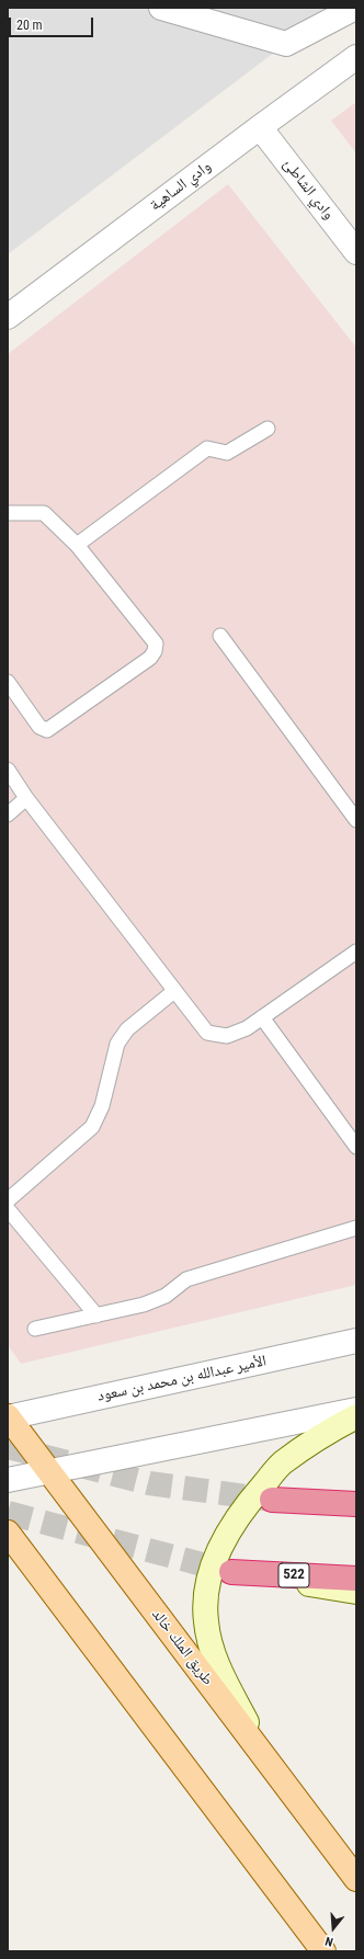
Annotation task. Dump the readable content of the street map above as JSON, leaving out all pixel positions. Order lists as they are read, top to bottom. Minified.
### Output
{"streets":{"highway":["522"],"main road":["طريق الملك خالد"],"street":["وادي الساهية","وادي الشاطئ","الأمير عبدالله بن محمد بن سعود"]},"crossings":[["وادي الساهية","وادي الشاطئ"],["الأمير عبدالله بن محمد بن سعود","طريق الملك خالد"]],"scale_bar":"20 m","north":"bottom"}
